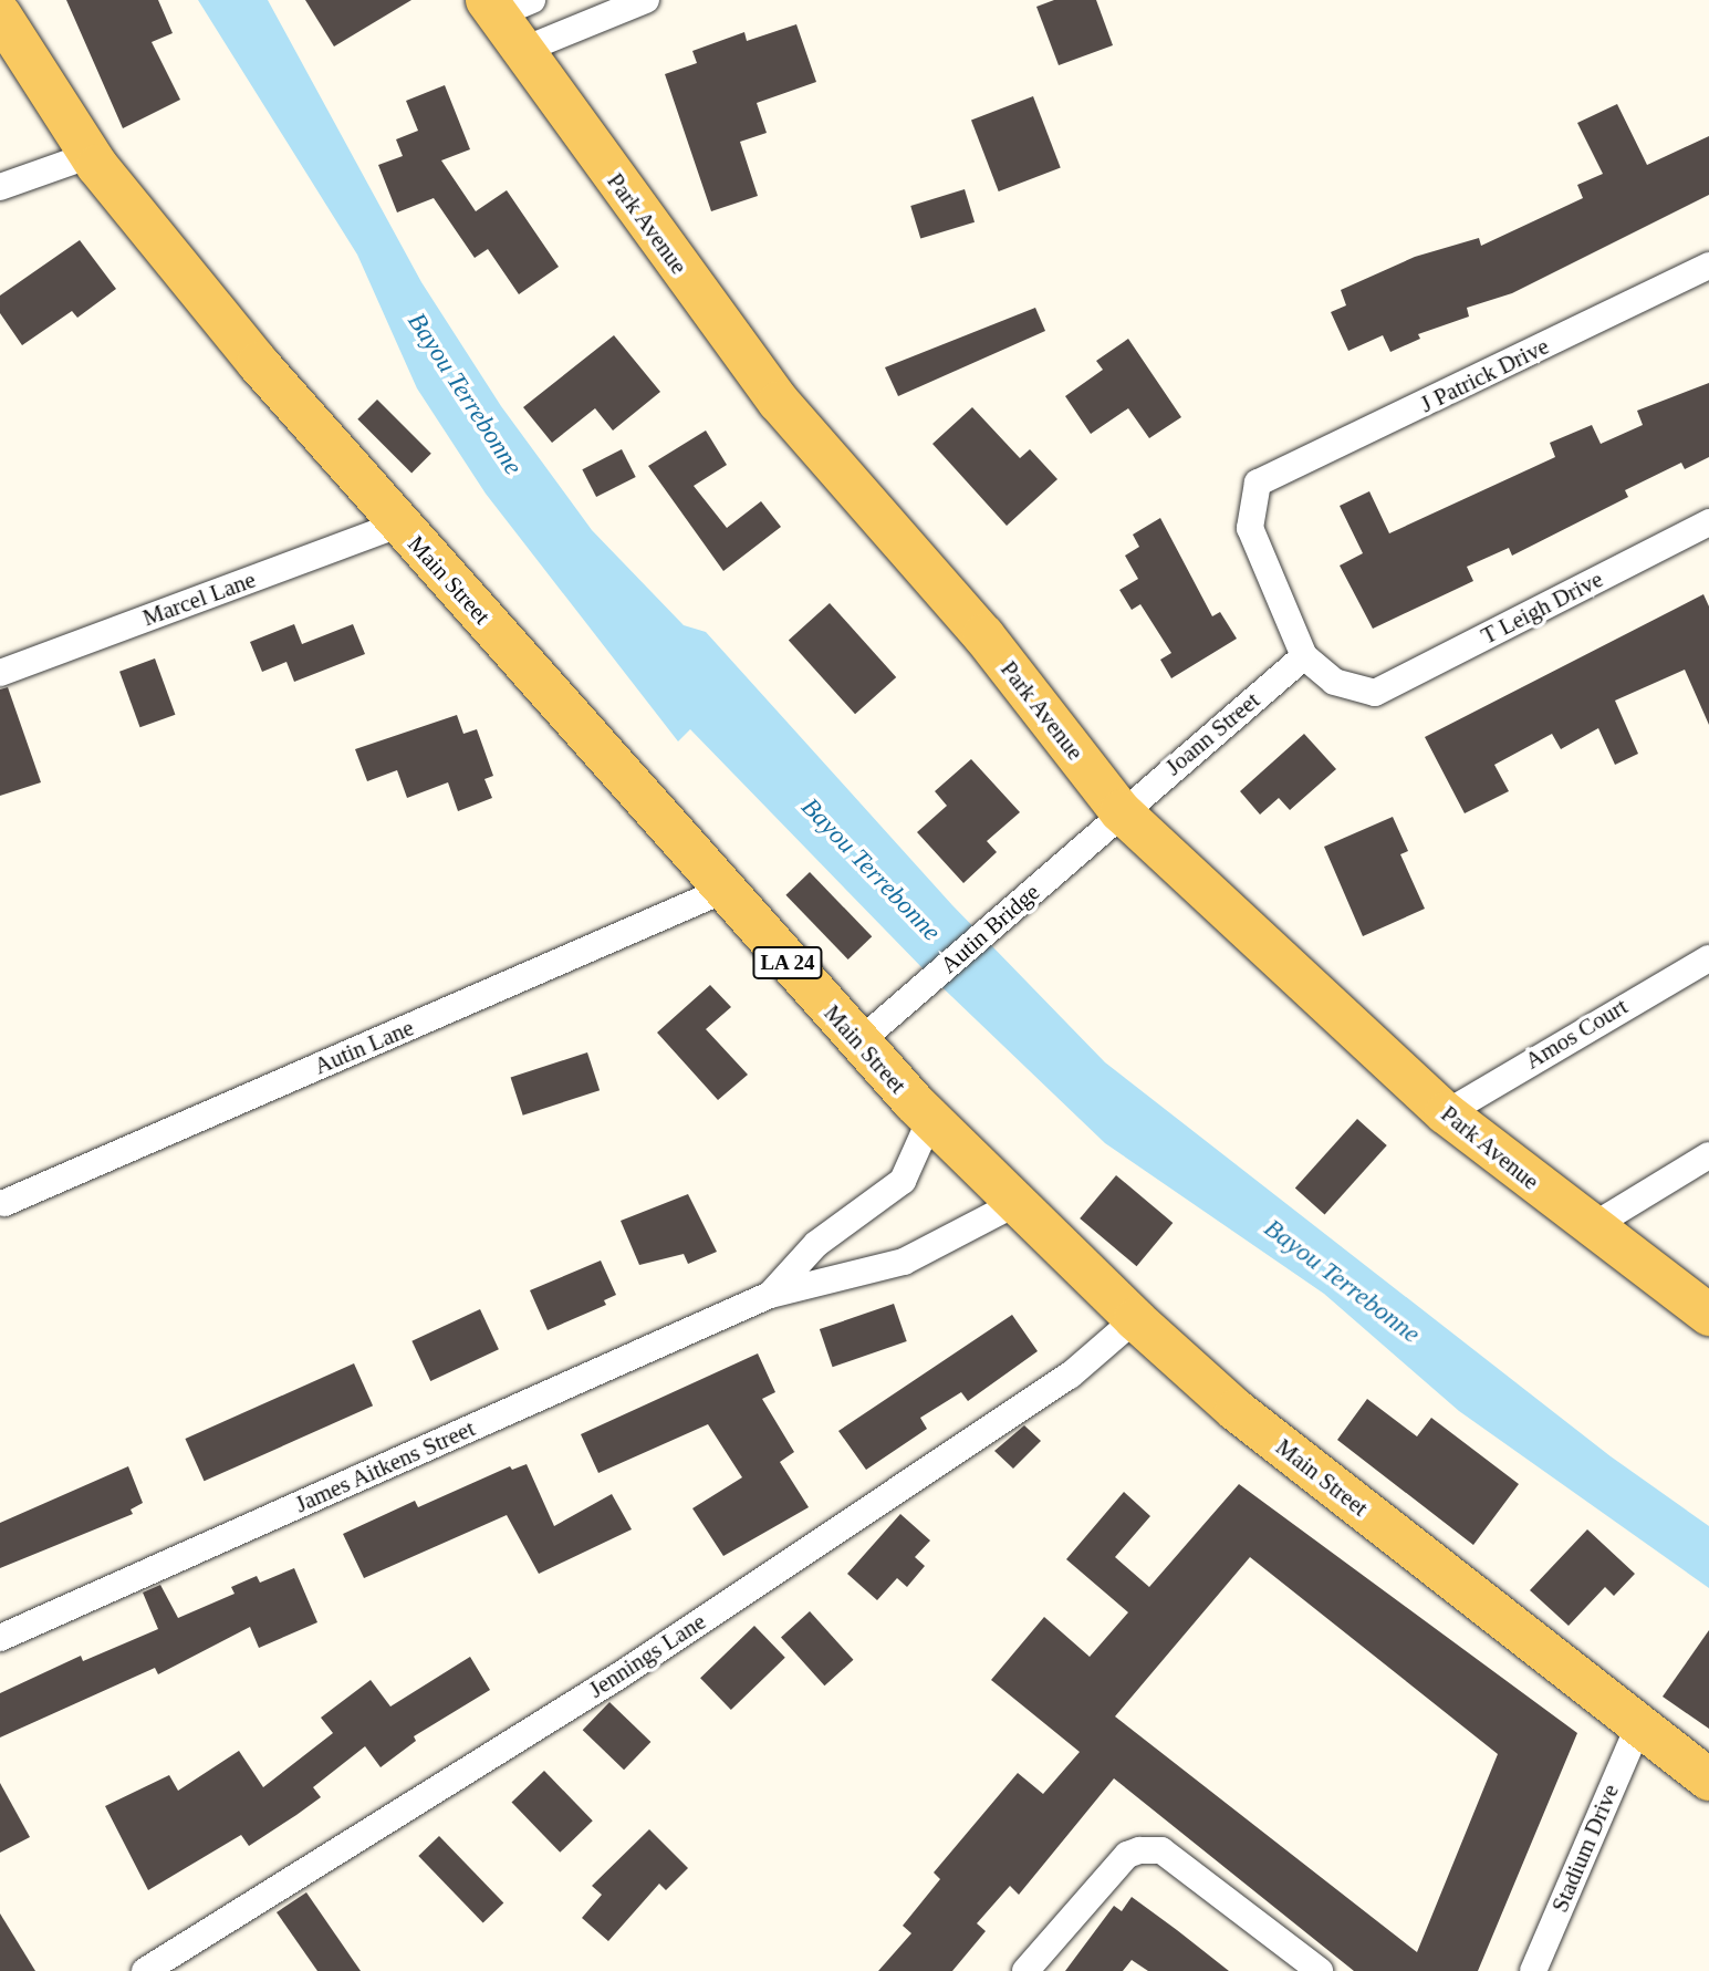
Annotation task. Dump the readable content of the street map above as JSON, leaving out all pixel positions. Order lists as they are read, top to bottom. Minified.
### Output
{"streets":{"main road":["Park Avenue","Main Street","LA 24"],"street":["J Patrick Drive","Marcel Lane","T Leigh Drive","Joann Street","Autin Bridge","Amos Court","Autin Lane","James Aitkens Street","Jennings Lane","Stadium Drive"]},"crossings":[["Park Avenue","Joann Street"],["Park Avenue","Autin Bridge"],["Park Avenue","Amos Court"],["J Patrick Drive","T Leigh Drive"],["J Patrick Drive","Joann Street"],["Main Street","Marcel Lane"],["Main Street","Autin Bridge"],["Main Street","Autin Lane"],["Main Street","James Aitkens Street"],["Main Street","Jennings Lane"],["Main Street","Stadium Drive"],["T Leigh Drive","Joann Street"],["Joann Street","Autin Bridge"]],"water":["Bayou Terrebonne"]}
